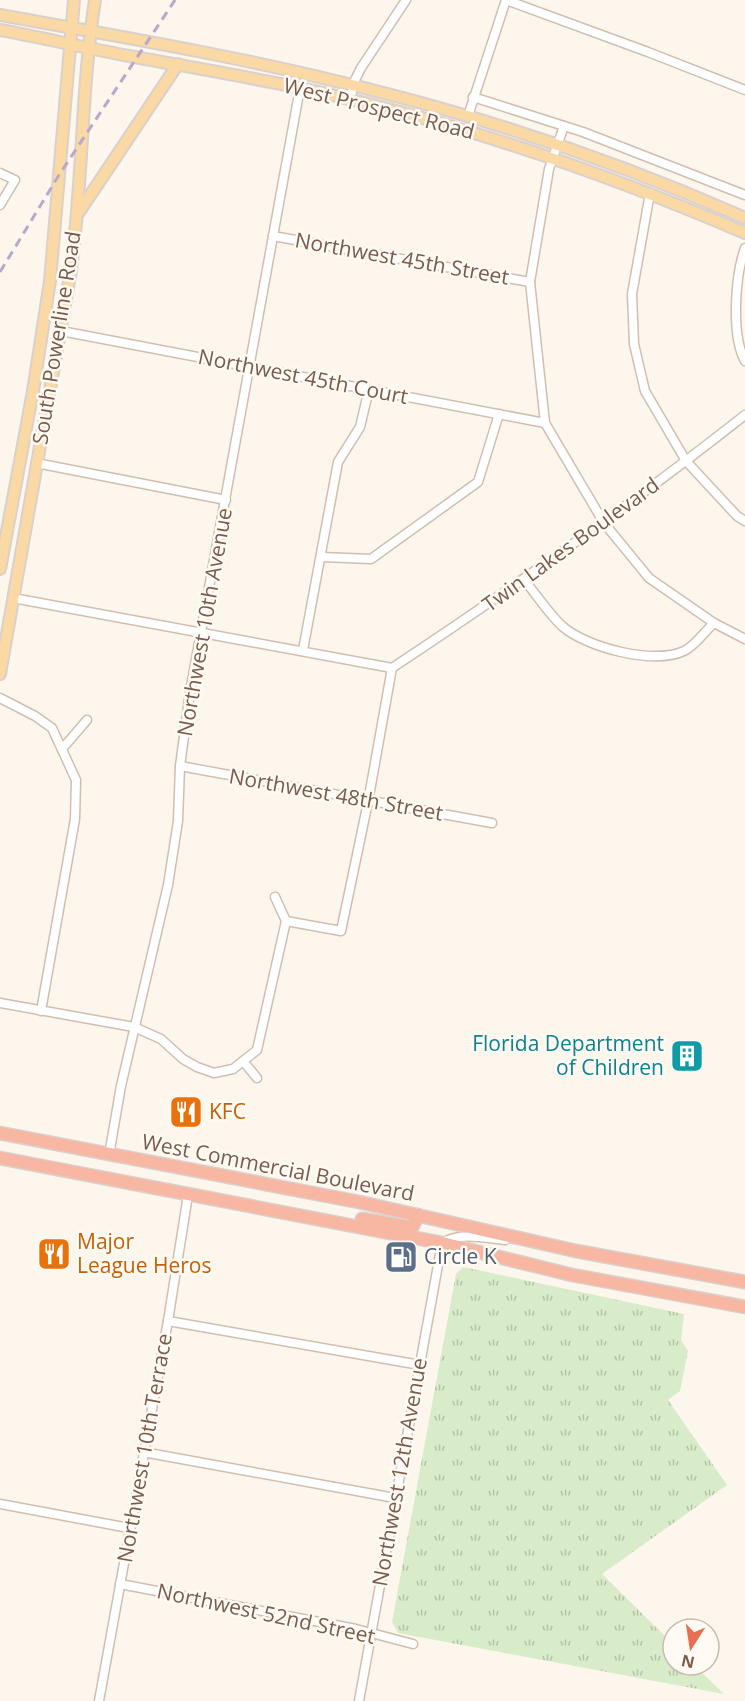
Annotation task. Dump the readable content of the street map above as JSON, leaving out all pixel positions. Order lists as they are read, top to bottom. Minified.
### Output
{"streets":{"highway":["West Commercial Boulevard"],"main road":["West Prospect Road","South Powerline Road"],"street":["Northwest 45th Street","Northwest 45th Court","Twin Lakes Boulevard","Northwest 10th Avenue","Northwest 48th Street","Northwest 10th Terrace","Northwest 12th Avenue","Northwest 52nd Street"]},"crossings":[["West Prospect Road","South Powerline Road"],["West Prospect Road","Northwest 10th Avenue"],["Northwest 45th Street","Northwest 10th Avenue"],["South Powerline Road","Northwest 45th Court"],["Northwest 45th Court","Northwest 10th Avenue"],["Northwest 10th Avenue","Northwest 48th Street"],["Northwest 10th Avenue","West Commercial Boulevard"],["West Commercial Boulevard","Northwest 10th Terrace"],["West Commercial Boulevard","Northwest 12th Avenue"],["Northwest 10th Terrace","Northwest 52nd Street"],["Northwest 12th Avenue","Northwest 52nd Street"]],"places":{"building":["Florida Department of Children"],"restaurant":["KFC","Major League Heros"],"fuel station":["Circle K"]},"north":"bottom"}
